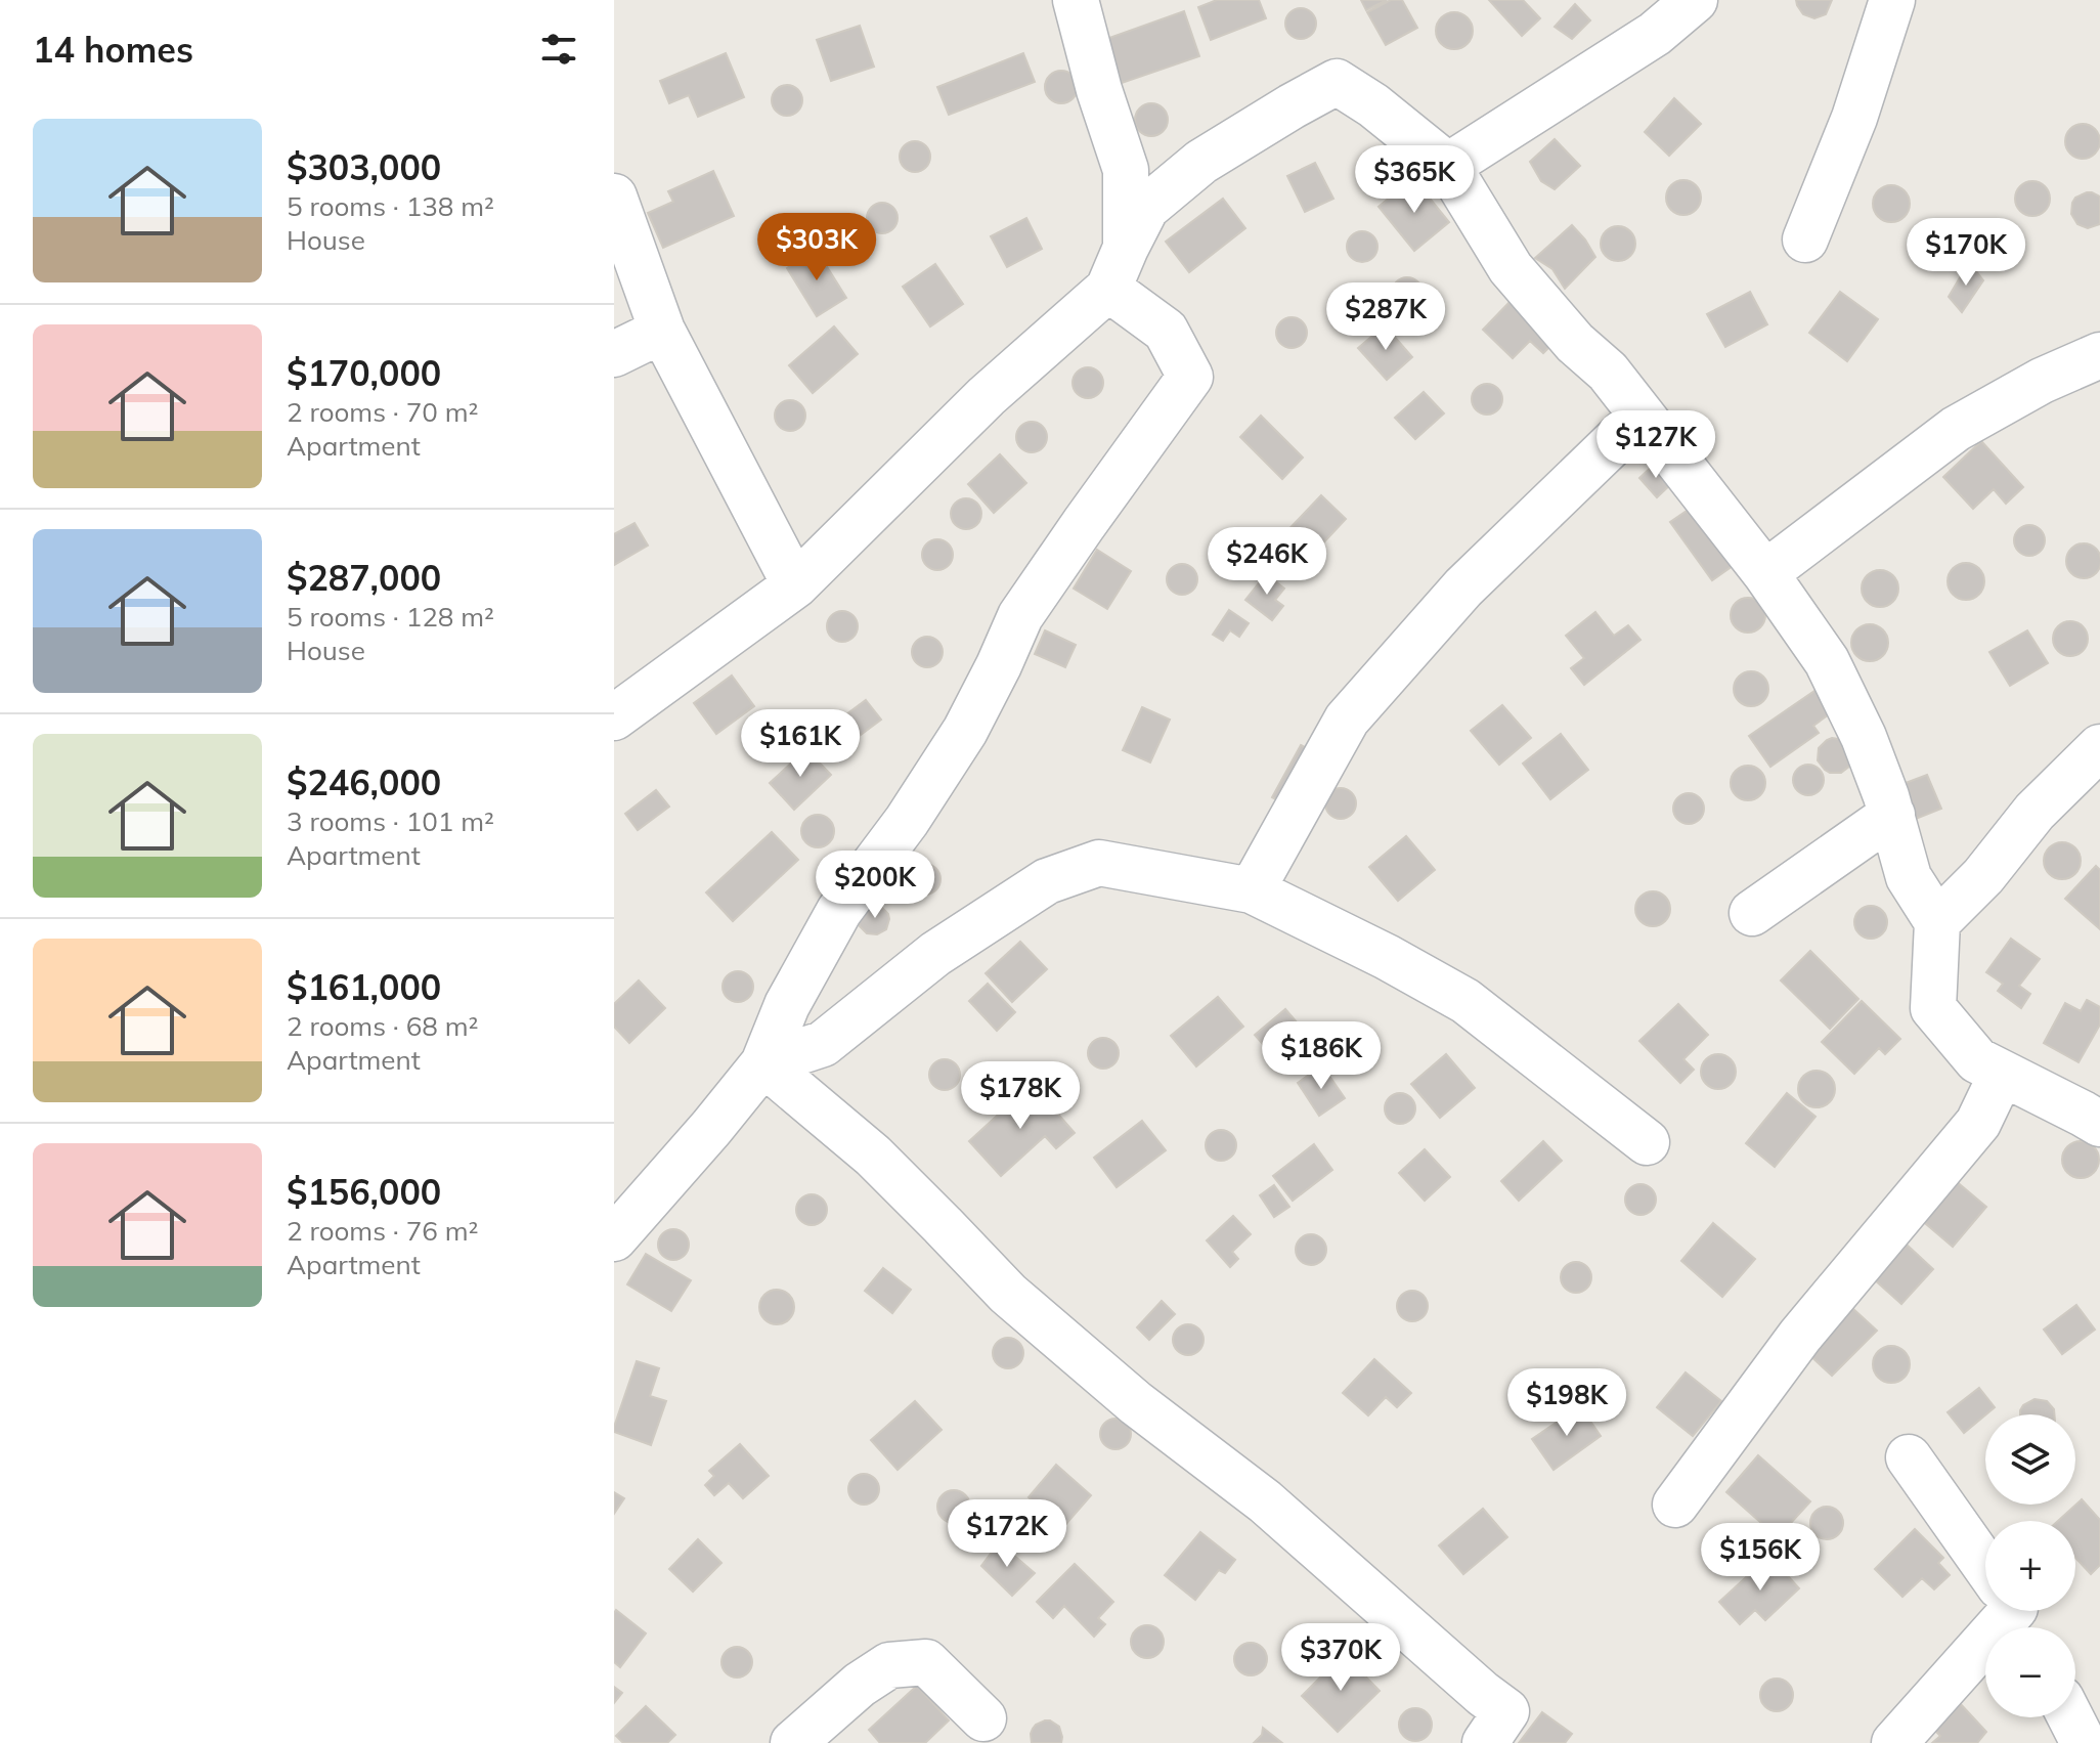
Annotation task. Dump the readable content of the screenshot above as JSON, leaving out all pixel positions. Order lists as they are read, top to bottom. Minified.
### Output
{"page":{"heading":"14 homes","list":[{"name":"$303,000","note":"5 rooms · 138 m² · House"},{"name":"$170,000","note":"2 rooms · 70 m² · Apartment"},{"name":"$287,000","note":"5 rooms · 128 m² · House"},{"name":"$246,000","note":"3 rooms · 101 m² · Apartment"},{"name":"$161,000","note":"2 rooms · 68 m² · Apartment"},{"name":"$156,000","note":"2 rooms · 76 m² · Apartment"}],"price":["$365K","$303K","$170K","$287K","$127K","$246K","$161K","$200K","$186K","$178K","$198K","$172K","$156K","$370K"],"map_buttons":["+","−"]}}
